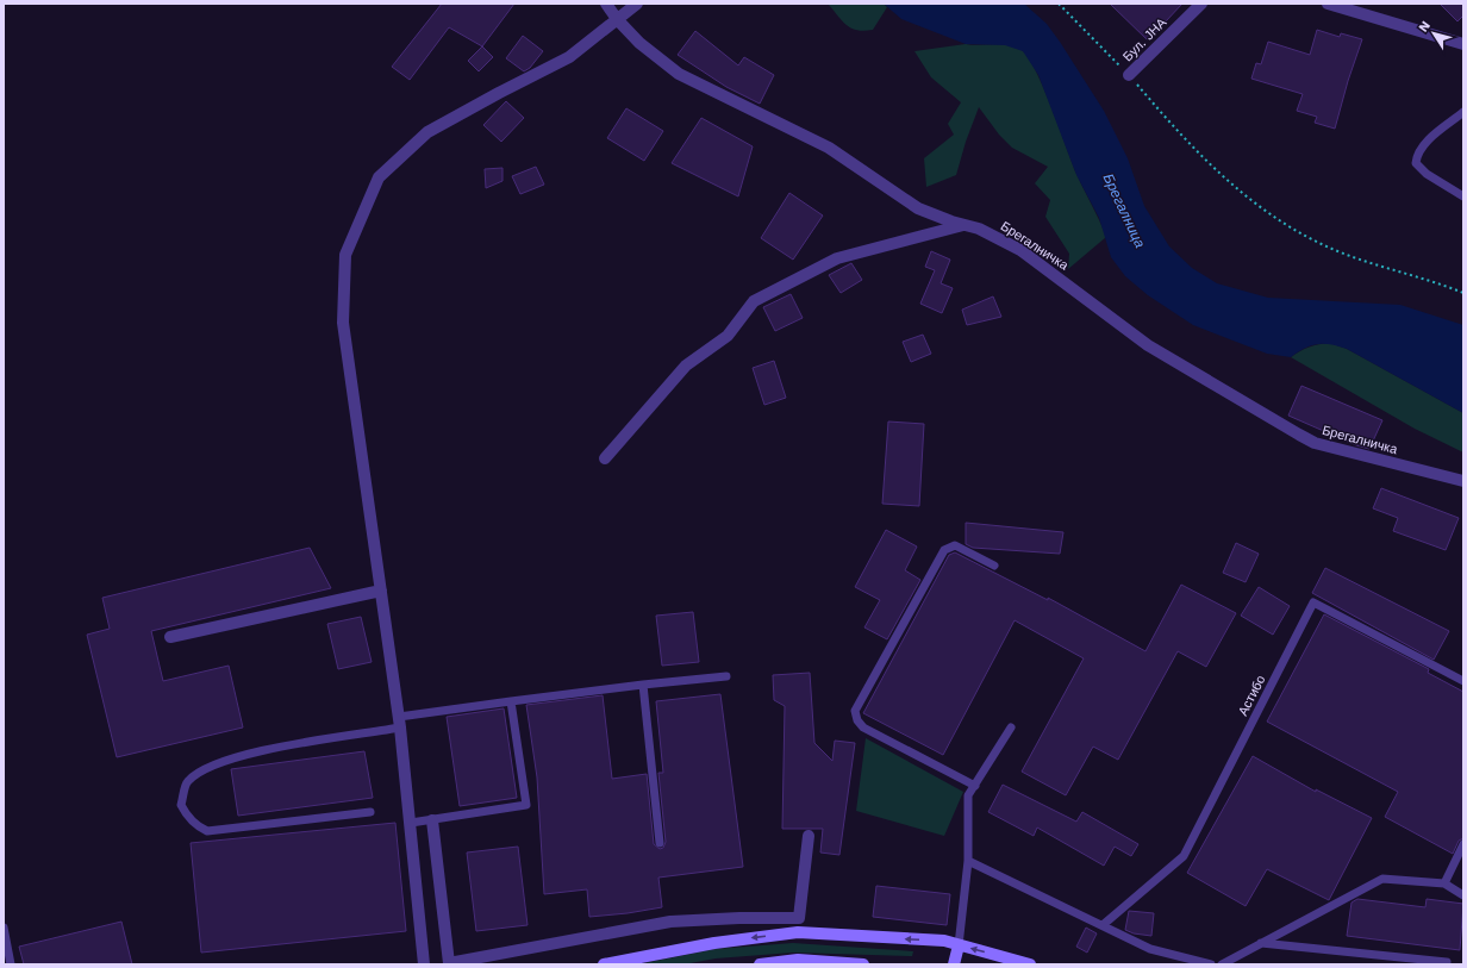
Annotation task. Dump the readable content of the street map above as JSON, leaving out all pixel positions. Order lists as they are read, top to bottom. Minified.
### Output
{"streets":{"street":["Бул. ЈНА","Брегалничка"],"lane":["Астибо"]},"water":["Брегалница"],"north":"top left"}
